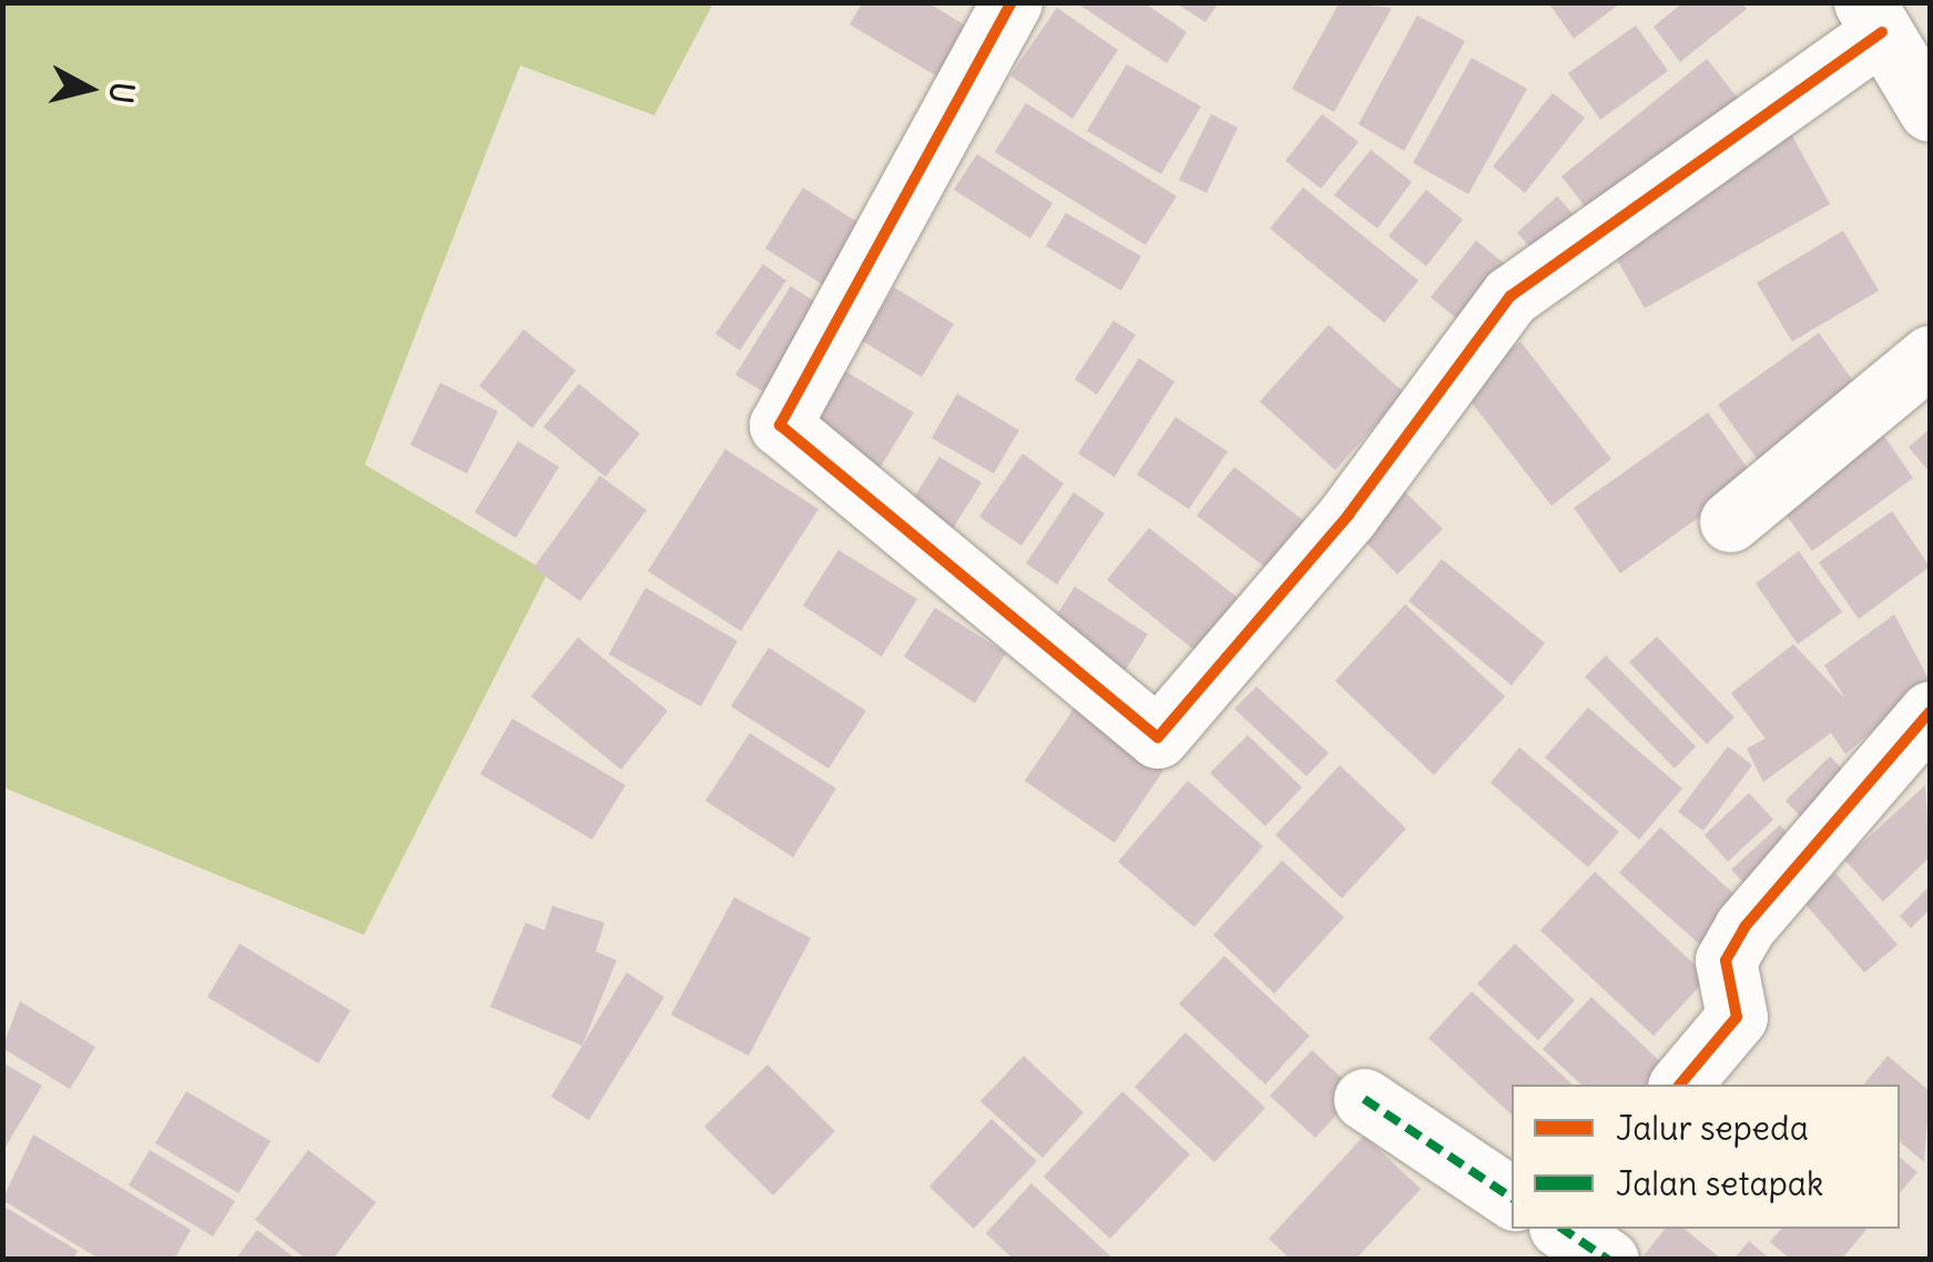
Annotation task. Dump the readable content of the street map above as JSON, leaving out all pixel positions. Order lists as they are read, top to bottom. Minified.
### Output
{"legend":["Jalur sepeda","Jalan setapak"],"north":"right"}
